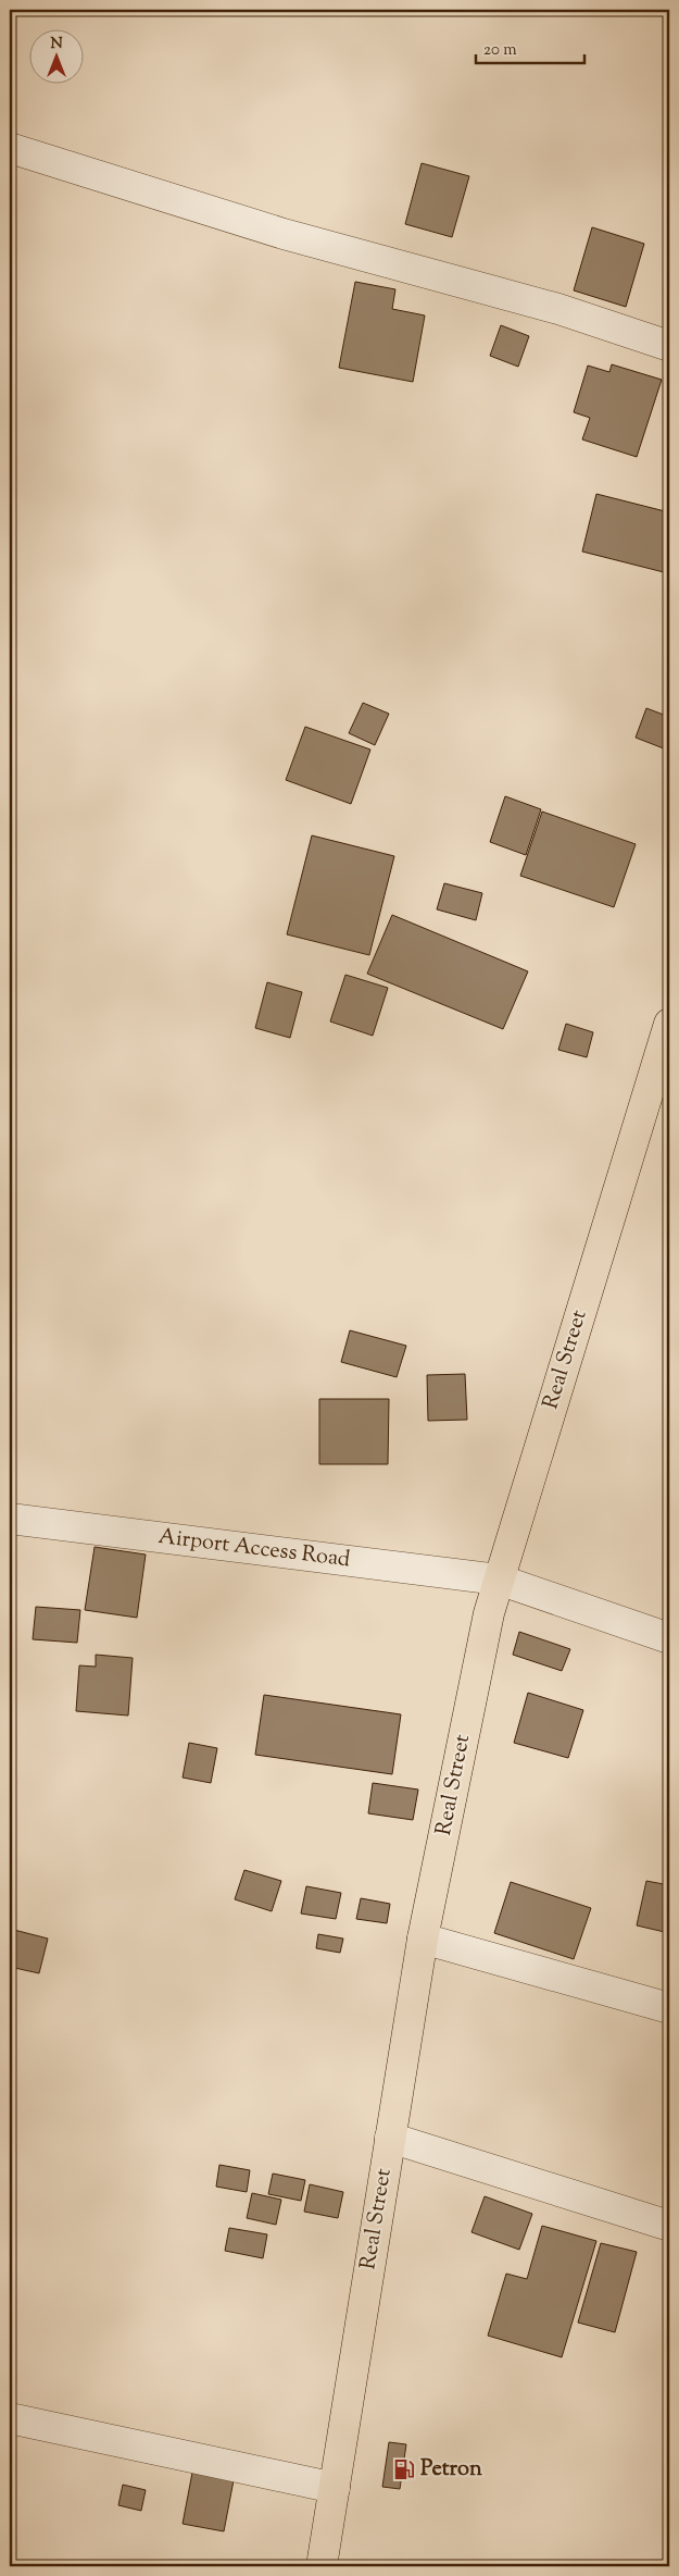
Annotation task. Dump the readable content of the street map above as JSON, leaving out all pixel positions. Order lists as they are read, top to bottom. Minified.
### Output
{"streets":{"main road":["Real Street"],"street":["Airport Access Road"]},"crossings":[["Real Street","Airport Access Road"]],"places":{"fuel station":["Petron"]},"scale_bar":"20 m","north":"top"}
